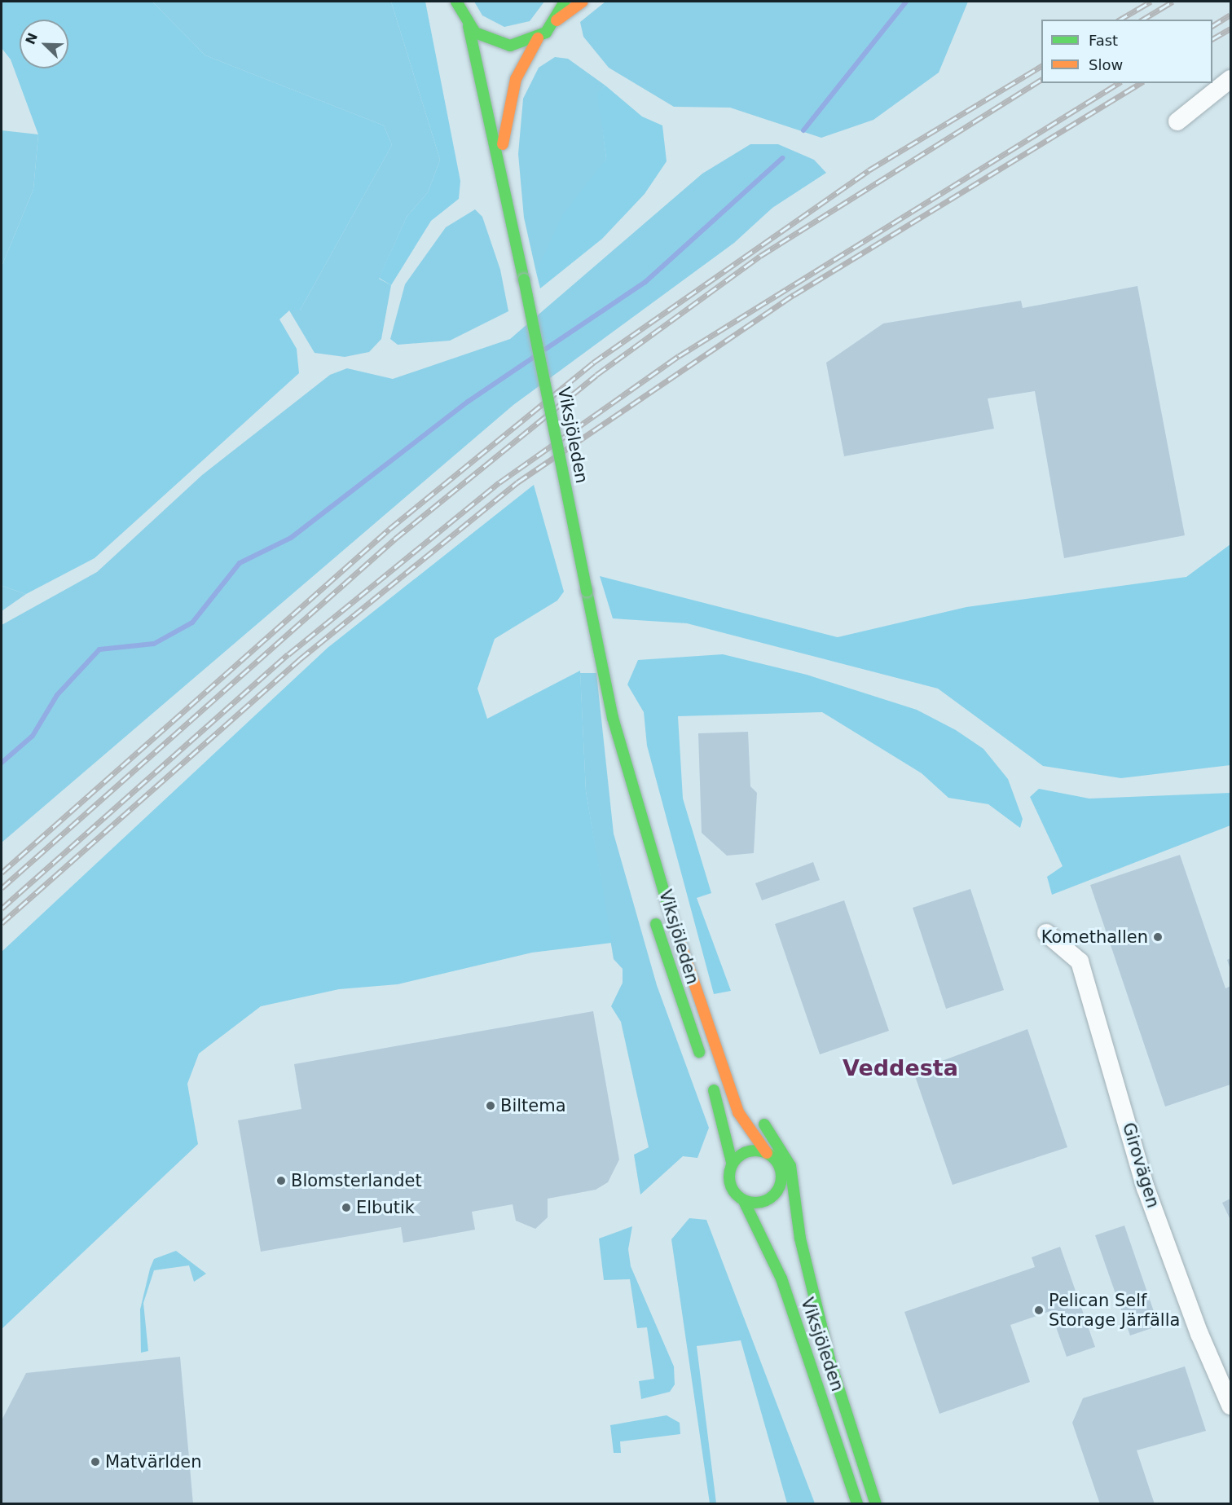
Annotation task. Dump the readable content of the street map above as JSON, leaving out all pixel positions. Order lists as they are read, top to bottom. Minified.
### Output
{"streets":{"main road":["Viksjöleden"],"street":["Girovägen"]},"districts":["Veddesta"],"places":["Komethallen","Biltema","Blomsterlandet","Elbutik","Pelican Self Storage Järfälla","Matvärlden"],"legend":["Fast","Slow"],"north":"top left"}
